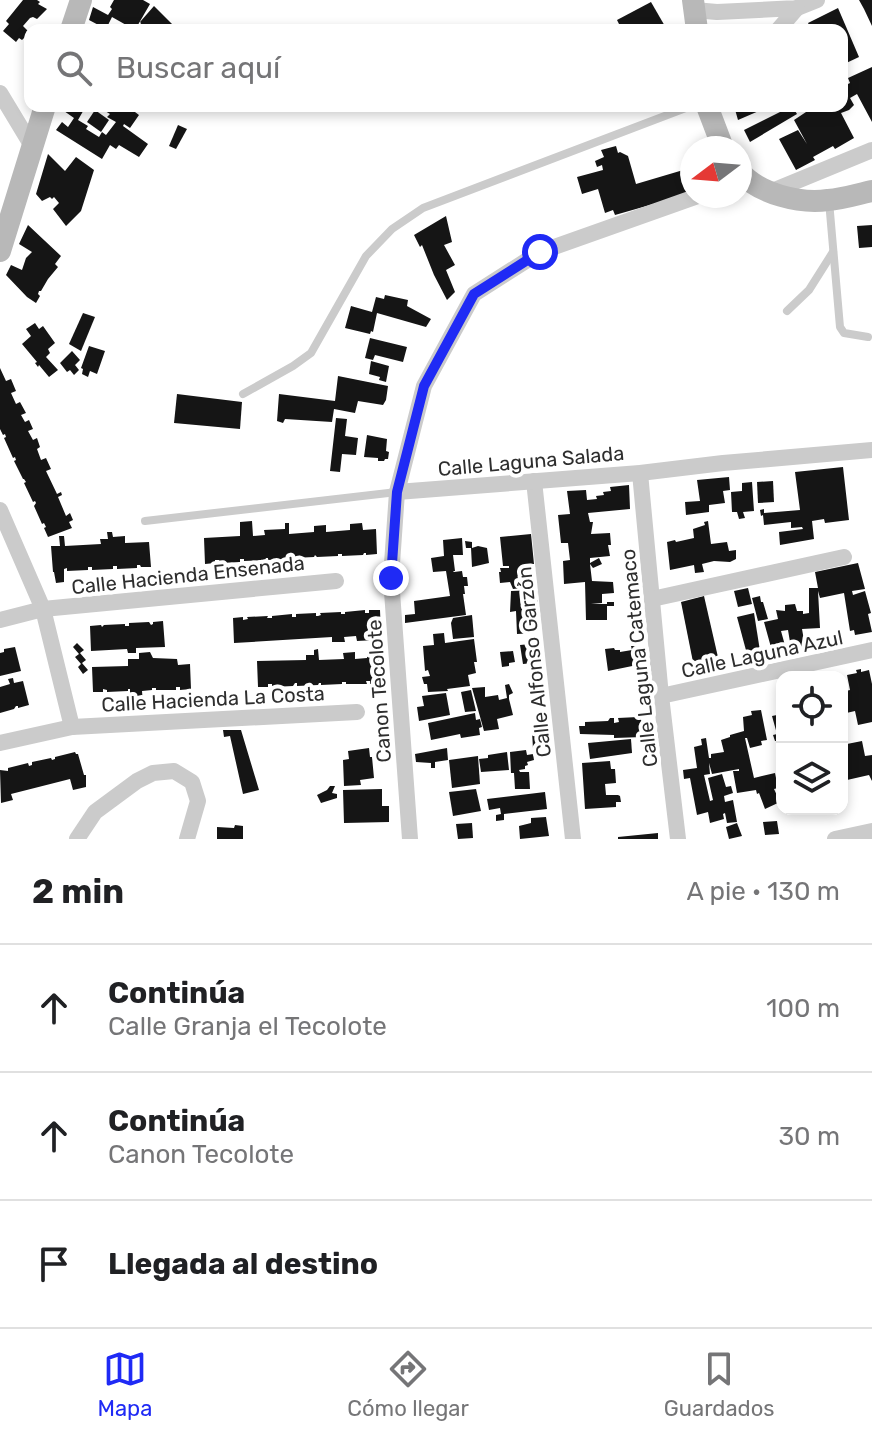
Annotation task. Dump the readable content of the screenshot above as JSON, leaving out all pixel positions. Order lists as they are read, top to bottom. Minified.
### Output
{"streets":{"street":["Calle Laguna Salada","Calle Hacienda Ensenada","Calle Laguna Azul","Calle Laguna Catemaco","Calle Alfonso Garzón","Canon Tecolote","Calle Hacienda La Costa"]},"crossings":[["Calle Laguna Salada","Calle Laguna Catemaco"],["Calle Laguna Salada","Calle Alfonso Garzón"],["Calle Laguna Salada","Canon Tecolote"],["Calle Laguna Azul","Calle Laguna Catemaco"]],"north":"left","page":{"search":"Buscar aquí","heading":["2 min","A pie · 130 m"],"list":[["Continúa","Calle Granja el Tecolote","100 m"],["Continúa","Canon Tecolote","30 m"],"Llegada al destino"],"nav":["Mapa","Cómo llegar","Guardados"]}}
